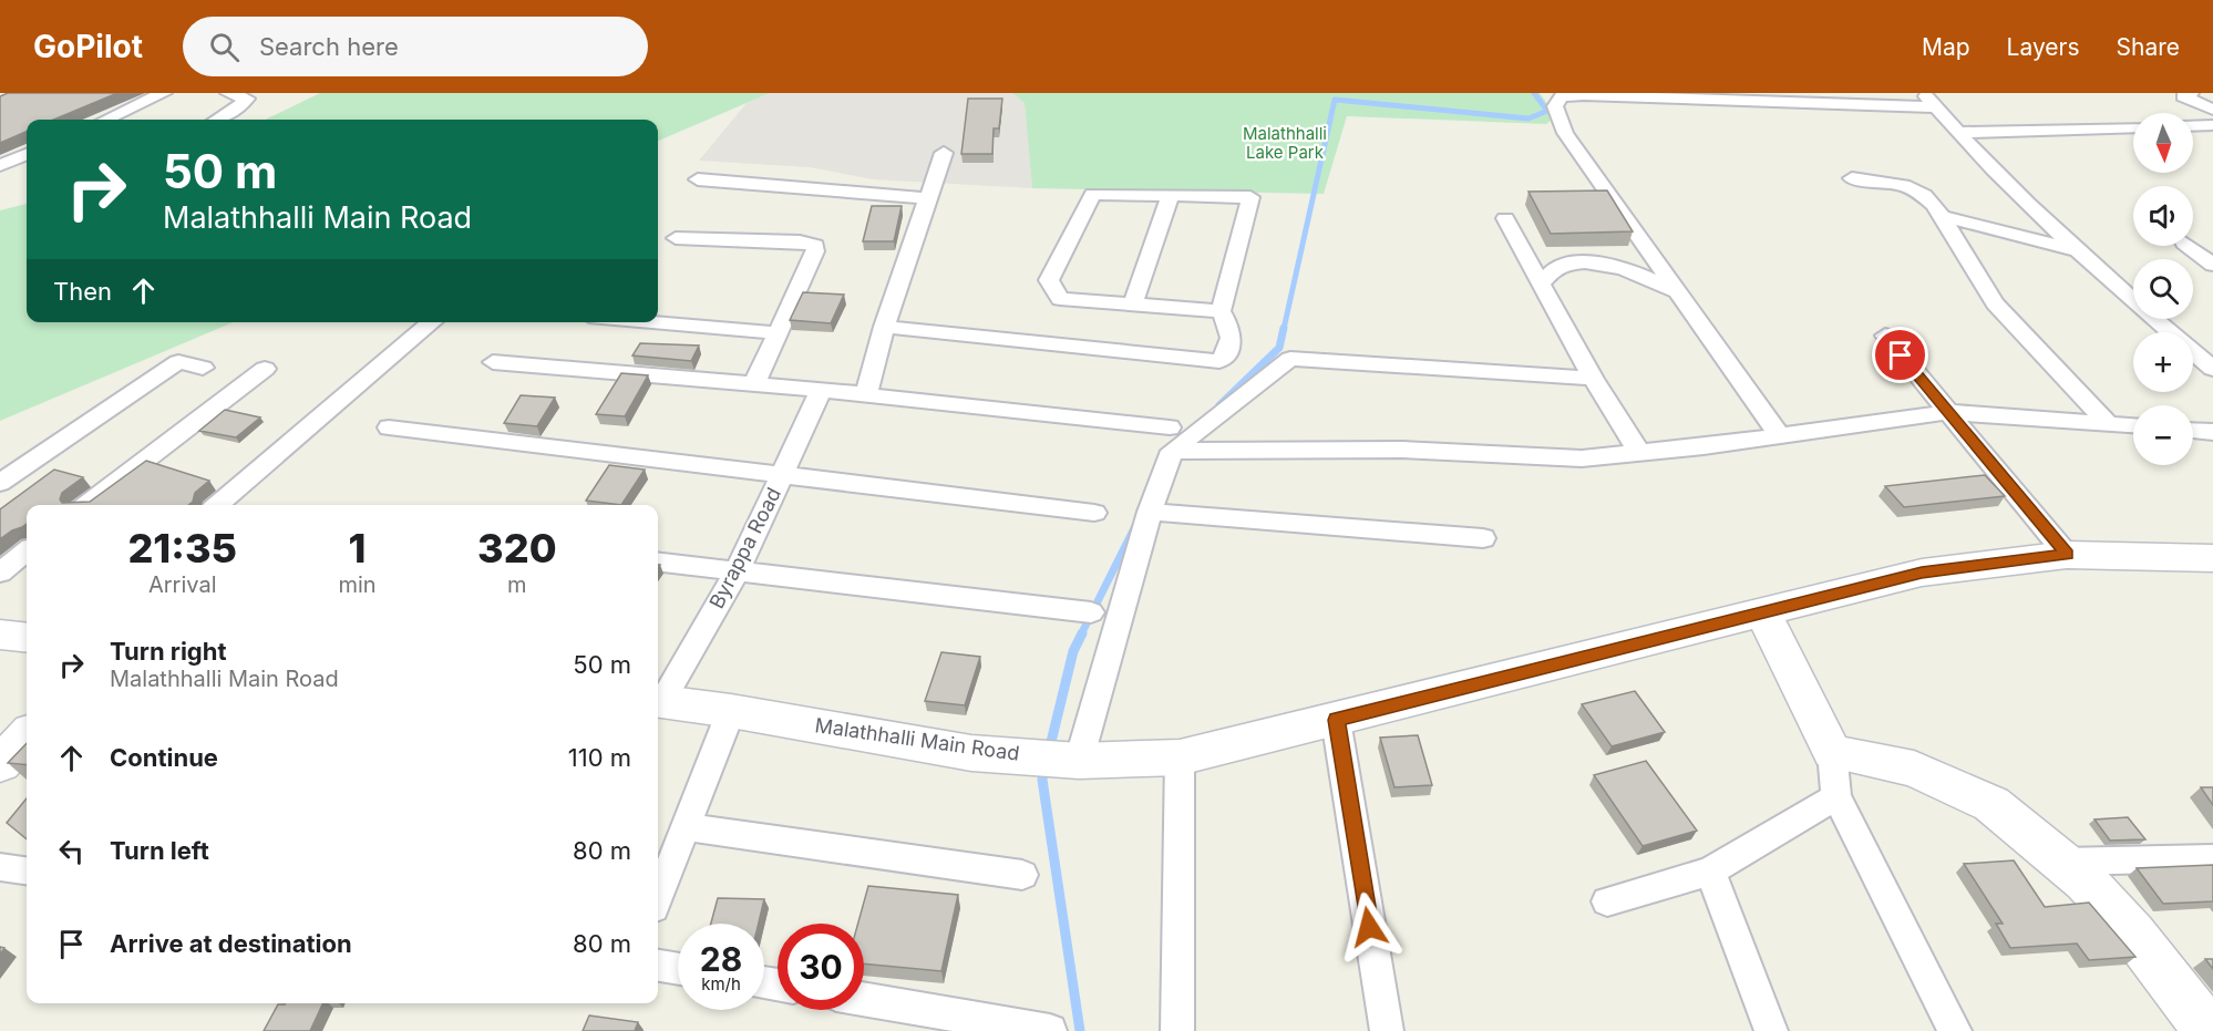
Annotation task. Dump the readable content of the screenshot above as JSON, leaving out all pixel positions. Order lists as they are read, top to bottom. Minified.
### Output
{"streets":{"main road":["Malathhalli Main Road"],"street":["Byrappa Road"]},"parks":["Malathhalli Lake Park"],"north":"bottom","page":{"header":"GoPilot","search":"Search here","nav":["Map","Layers","Share"],"map_buttons":["+","−"],"turn":["50 m","Malathhalli Main Road"],"then":"Then","eta":["21:35","Arrival","1","min","320","m"],"list":[{"name":"Turn right","note":"Malathhalli Main Road","value":"50 m"},{"name":"Continue","value":"110 m"},{"name":"Turn left","value":"80 m"},{"name":"Arrive at destination","value":"80 m"}],"speed":"28 km/h","limit":"30"}}
